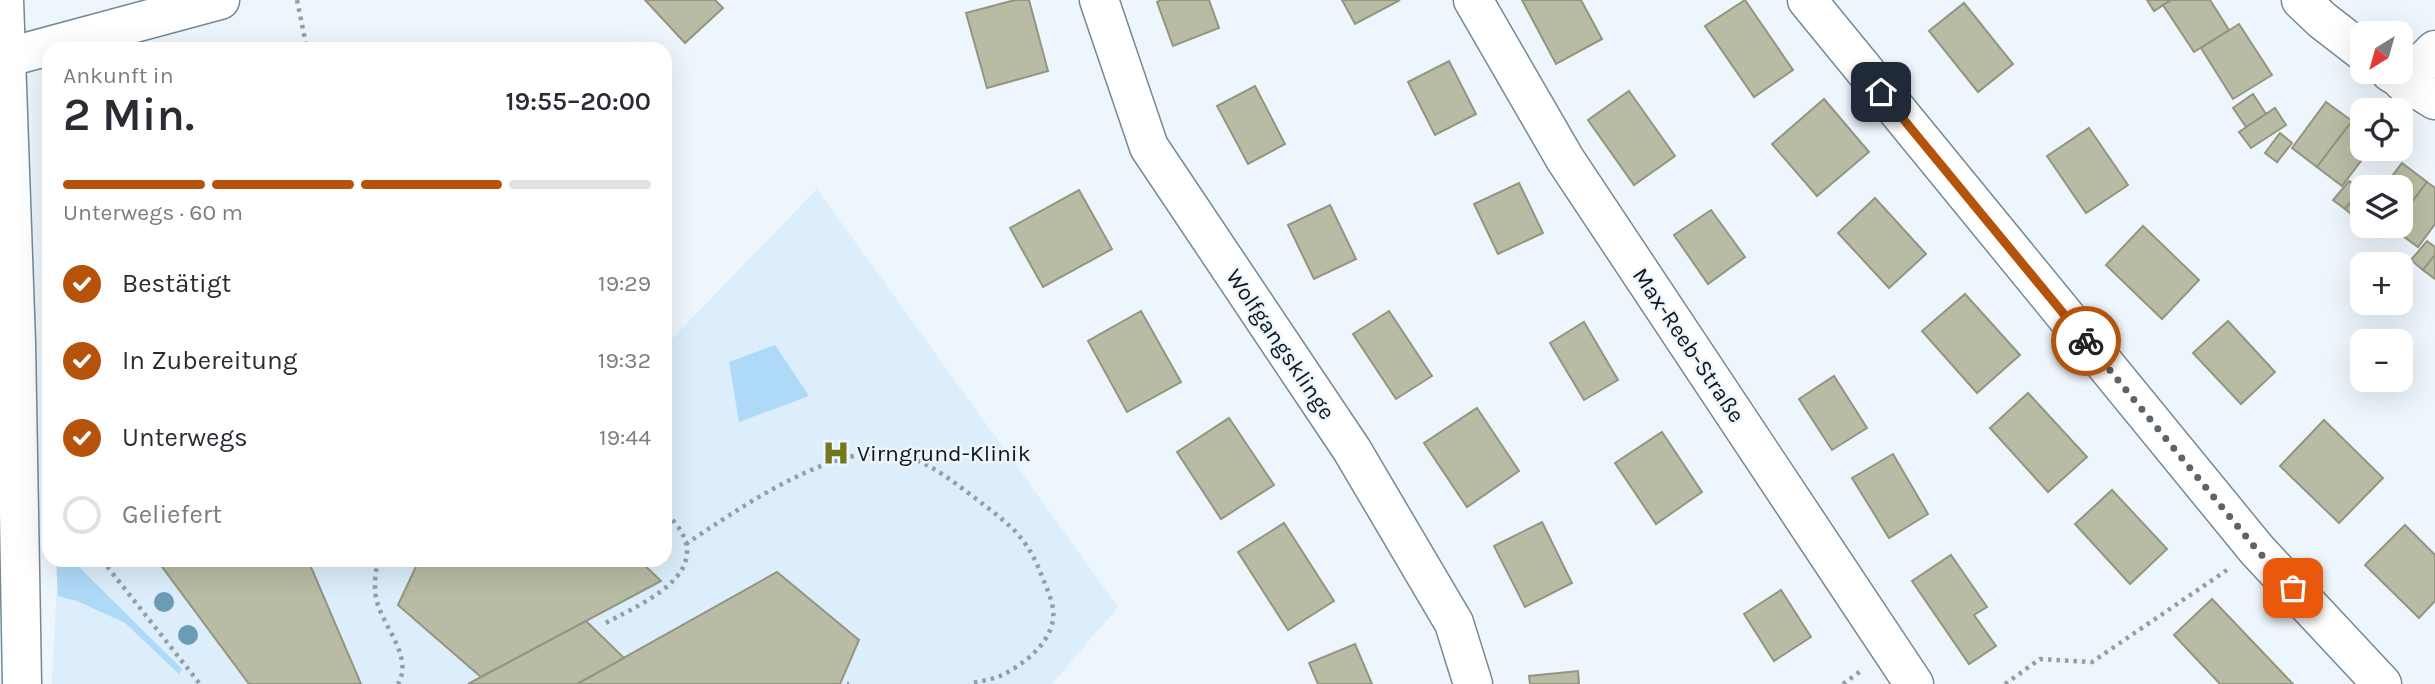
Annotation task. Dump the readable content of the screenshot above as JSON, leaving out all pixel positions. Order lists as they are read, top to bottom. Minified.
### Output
{"streets":{"street":["Wolfgangsklinge","Max-Reeb-Straße"]},"places":{"hospital":["Virngrund-Klinik"]},"north":"bottom left","page":{"map_buttons":["+","−"],"heading":["2 Min.","Ankunft in","19:55–20:00"],"bar":"Unterwegs · 60 m","list":[["Bestätigt","19:29"],["In Zubereitung","19:32"],["Unterwegs","19:44"],"Geliefert"]}}
